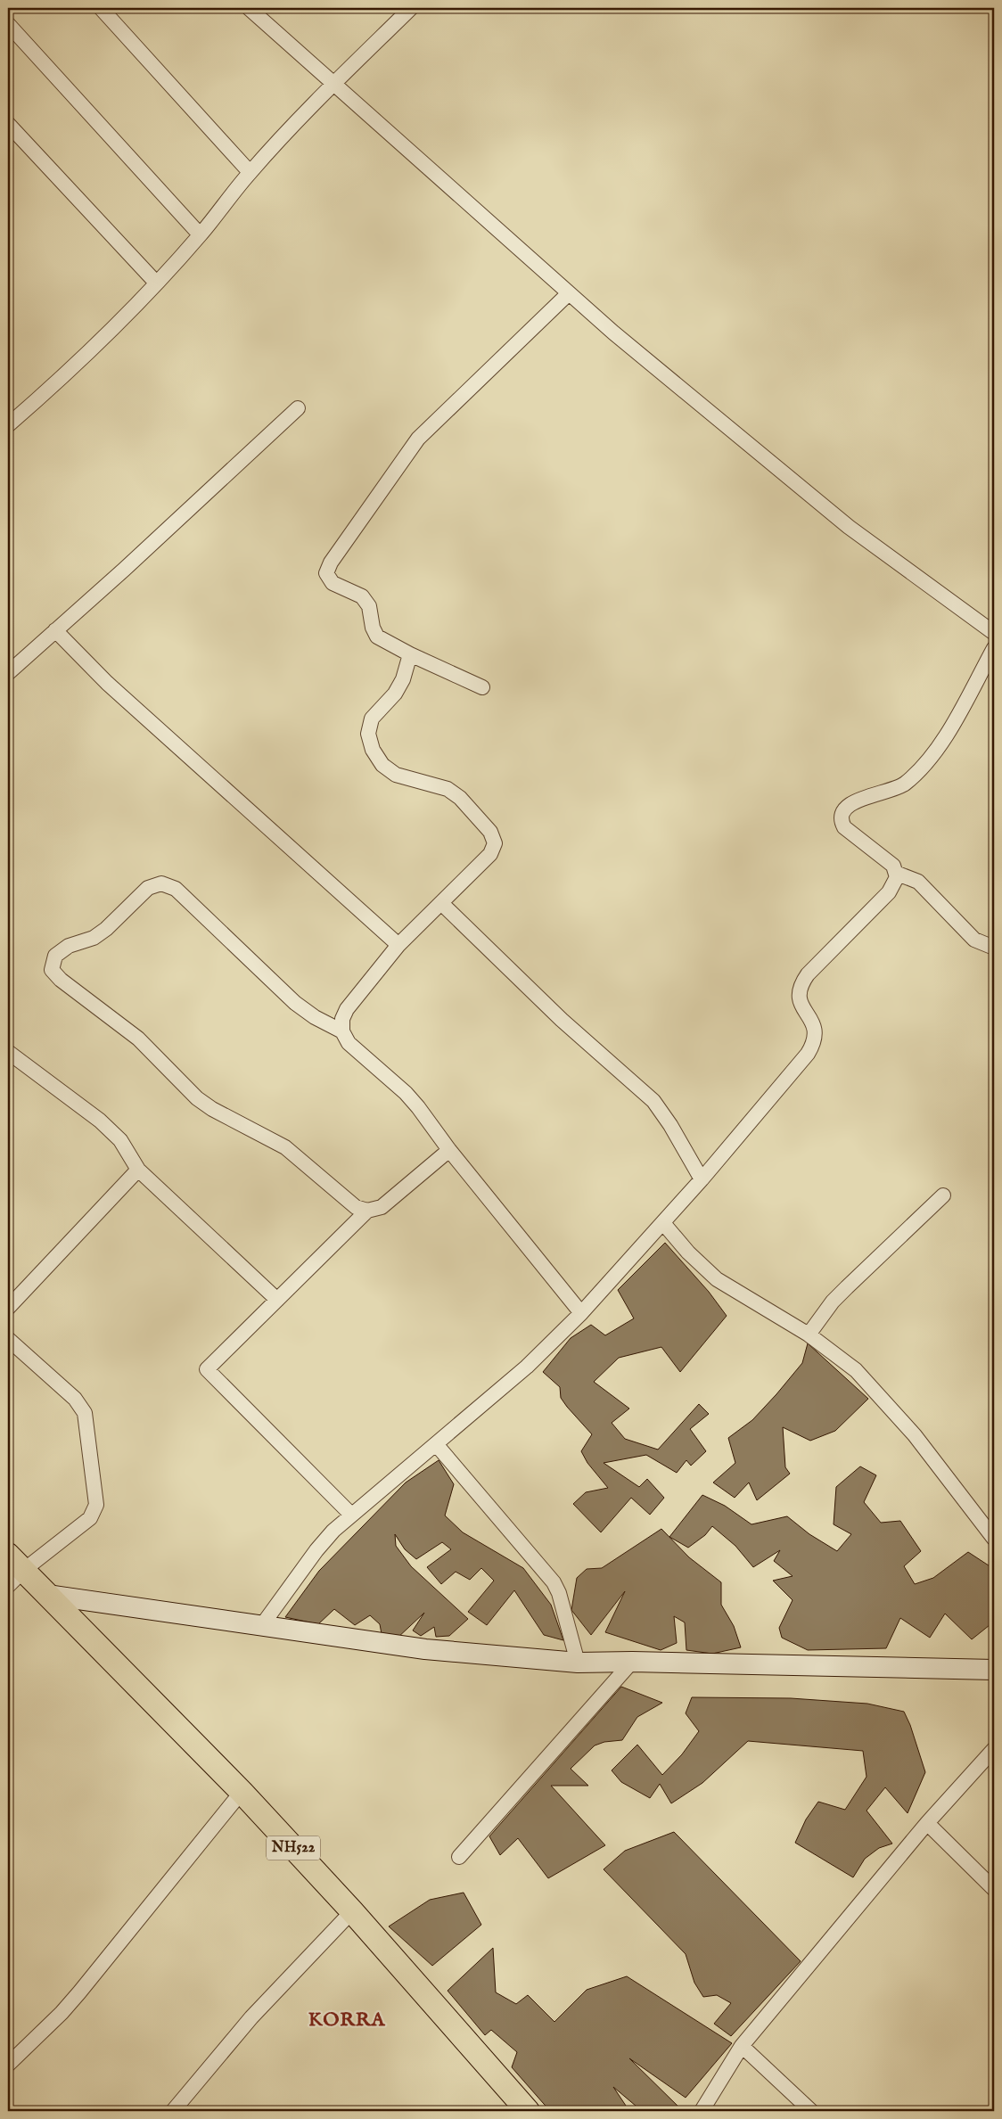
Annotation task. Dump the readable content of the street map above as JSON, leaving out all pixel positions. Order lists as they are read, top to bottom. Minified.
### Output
{"streets":{"highway":["NH522"]},"districts":["KORRA"]}
